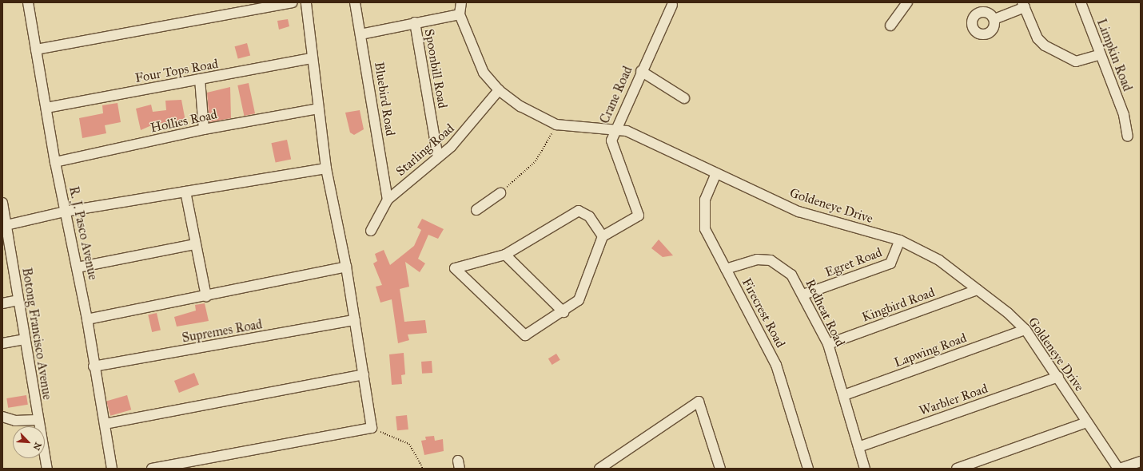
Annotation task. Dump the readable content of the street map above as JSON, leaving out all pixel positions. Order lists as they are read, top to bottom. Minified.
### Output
{"streets":{"street":["Limpkin Road","Spoonbill Road","Four Tops Road","Crane Road","Bluebird Road","Hollies Road","Starling Road","Goldeneye Drive","R. J. Pasco Avenue","Egret Road","Kingbird Road","Firecrest Road","Redheat Road","Supremes Road","Botong Francisco Avenue","Lapwing Road","Warbler Road"]},"crossings":[["Spoonbill Road","Starling Road"],["Four Tops Road","R. J. Pasco Avenue"],["Crane Road","Goldeneye Drive"],["Bluebird Road","Starling Road"],["Hollies Road","R. J. Pasco Avenue"],["Starling Road","Goldeneye Drive"],["Goldeneye Drive","Egret Road"],["Goldeneye Drive","Kingbird Road"],["Goldeneye Drive","Firecrest Road"],["Goldeneye Drive","Lapwing Road"],["Goldeneye Drive","Warbler Road"],["R. J. Pasco Avenue","Supremes Road"],["Egret Road","Redheat Road"],["Kingbird Road","Redheat Road"],["Firecrest Road","Redheat Road"],["Redheat Road","Lapwing Road"],["Redheat Road","Warbler Road"]],"north":"bottom right"}
